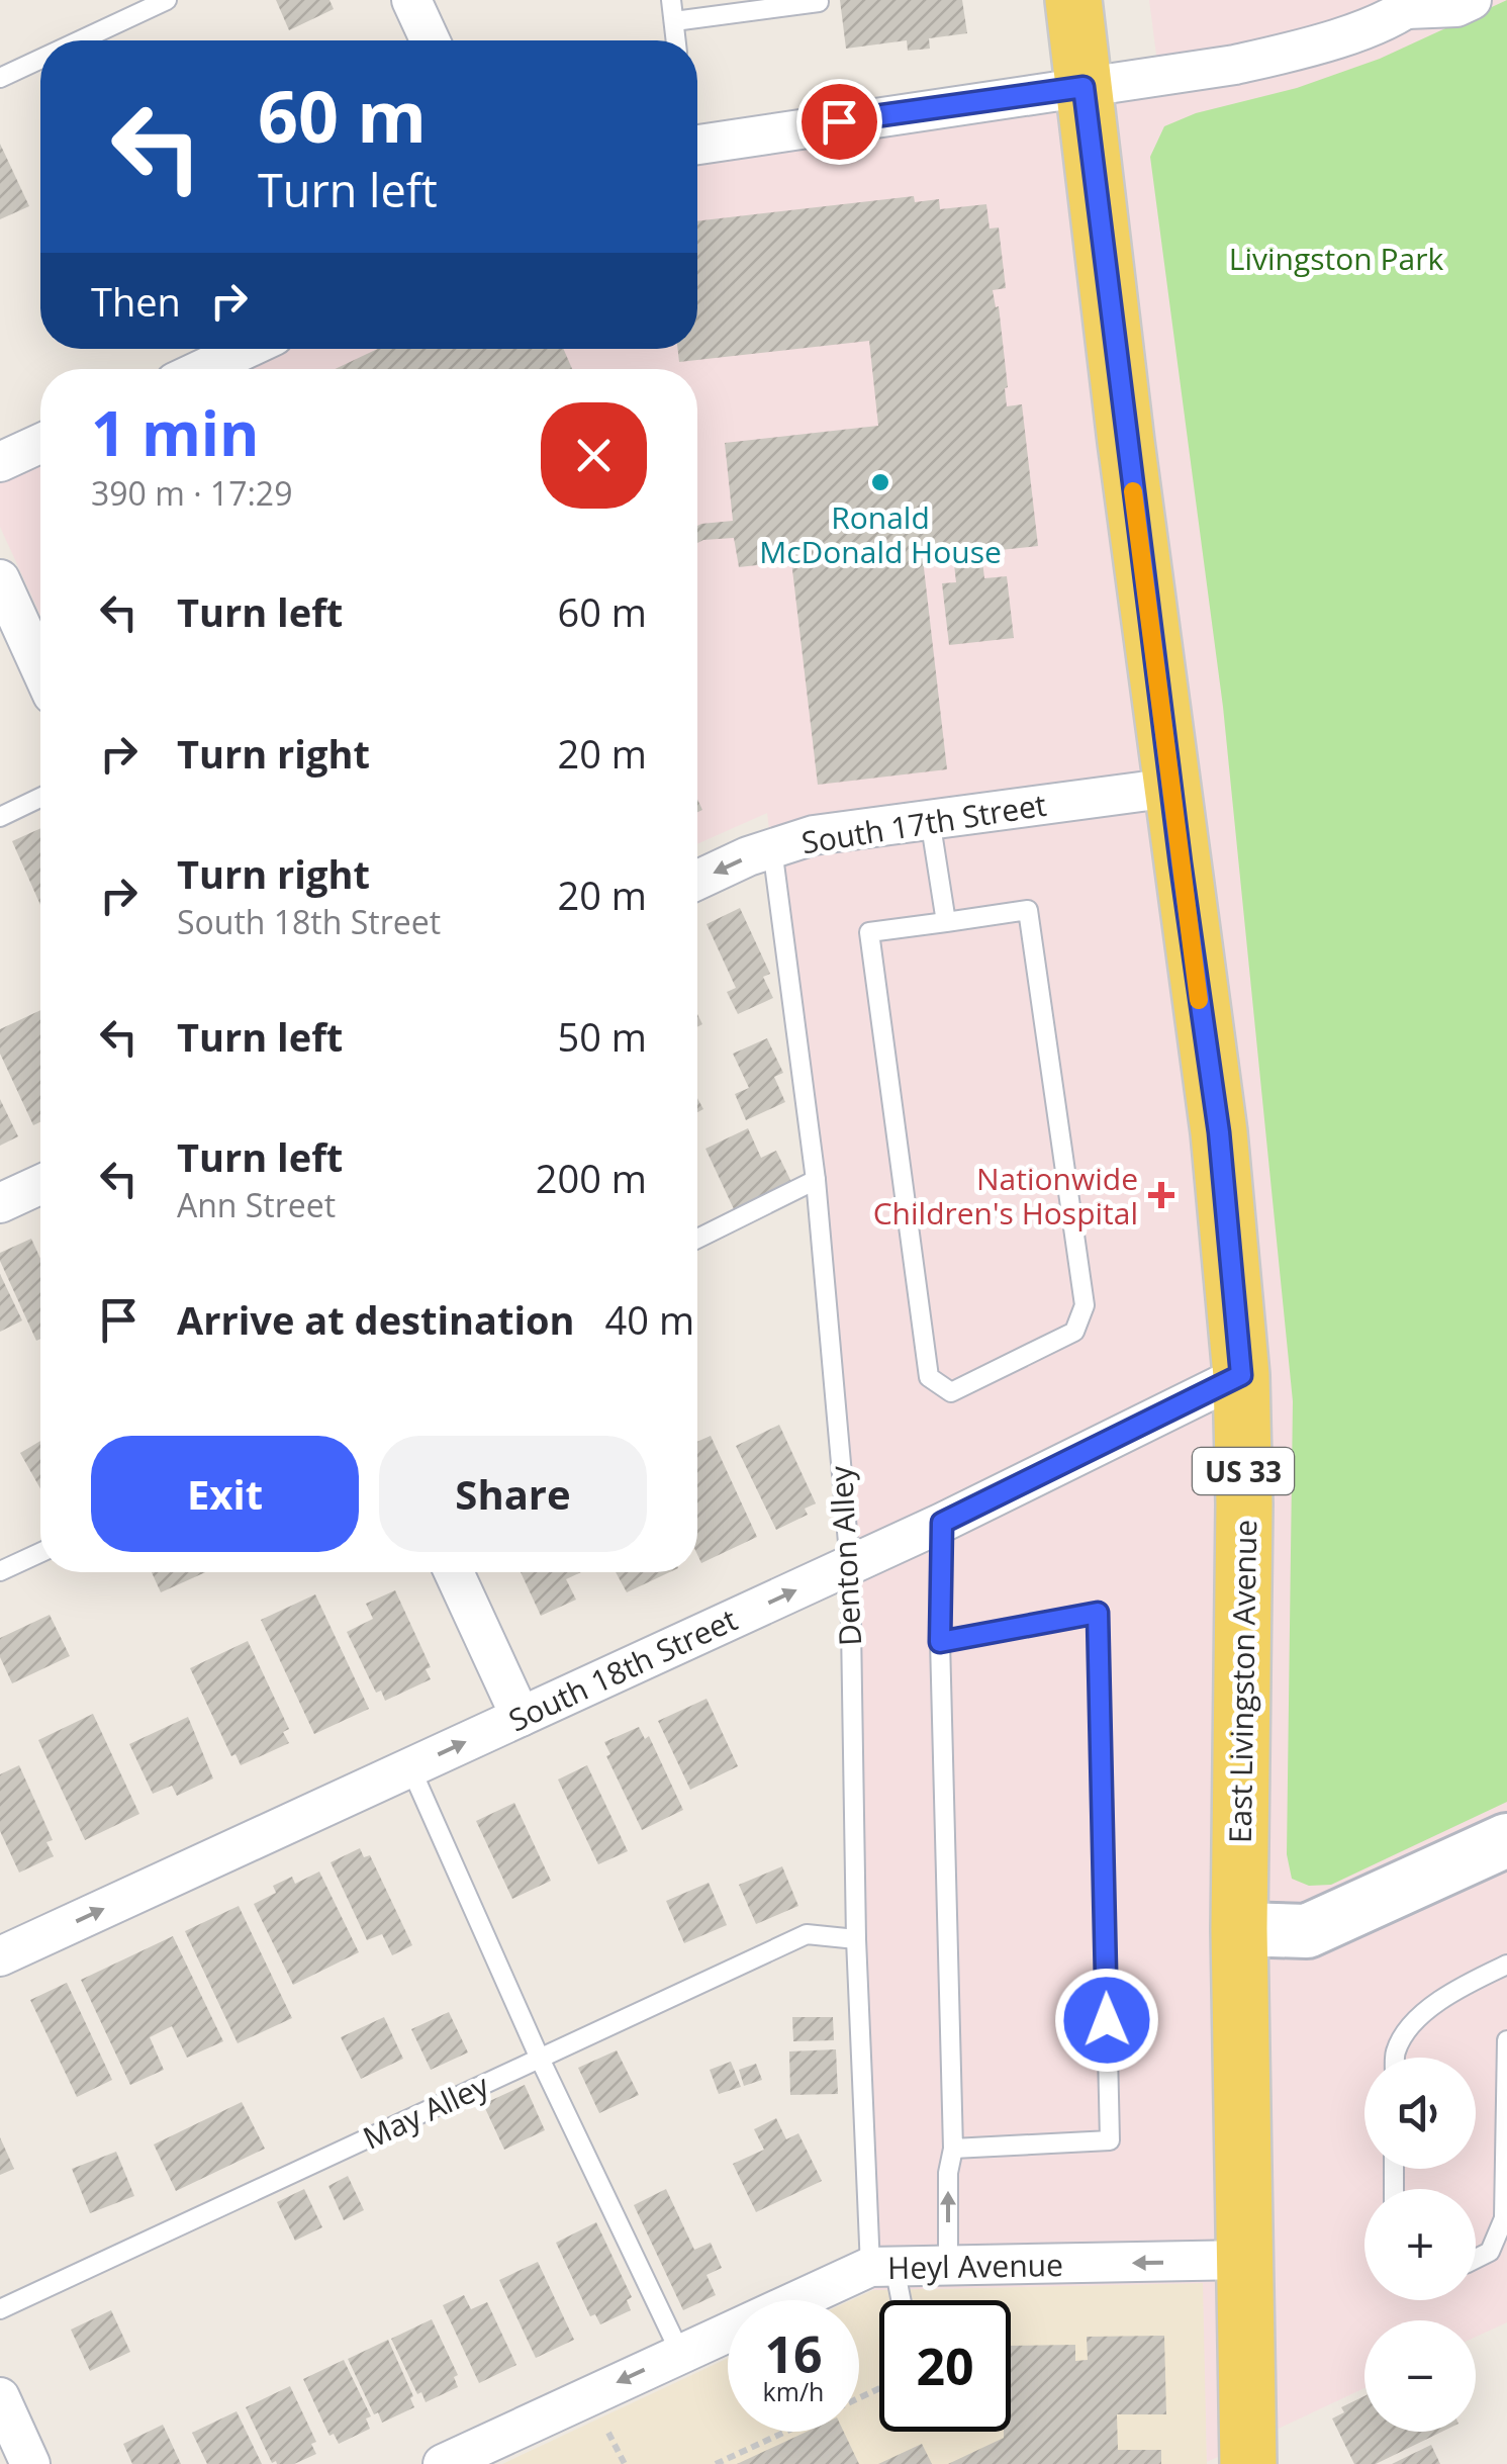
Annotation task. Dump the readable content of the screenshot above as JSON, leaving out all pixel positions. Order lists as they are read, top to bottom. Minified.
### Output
{"streets":{"main road":["US 33","East Livingston Avenue"],"street":["South 17th Street","South 18th Street","Heyl Avenue"],"lane":["Denton Alley","May Alley"]},"crossings":[["South 17th Street","Denton Alley"],["South 17th Street","East Livingston Avenue"],["Denton Alley","South 18th Street"],["Denton Alley","May Alley"],["Denton Alley","Heyl Avenue"],["South 18th Street","East Livingston Avenue"],["East Livingston Avenue","Heyl Avenue"]],"one_way":["South 18th Street","Heyl Avenue"],"parks":["Livingston Park"],"places":{"other":["Ronald McDonald House"],"health":["Nationwide Children's Hospital"]},"page":{"turn":["60 m","Turn left"],"then":"Then","heading":["1 min","390 m · 17:29"],"list":[{"name":"Turn left","value":"60 m"},{"name":"Turn right","value":"20 m"},{"name":"Turn right","note":"South 18th Street","value":"20 m"},{"name":"Turn left","value":"50 m"},{"name":"Turn left","note":"Ann Street","value":"200 m"},{"name":"Arrive at destination","value":"40 m"}],"buttons":["Exit","Share"],"map_buttons":["+","−"],"speed":"16 km/h","limit":"20"}}
